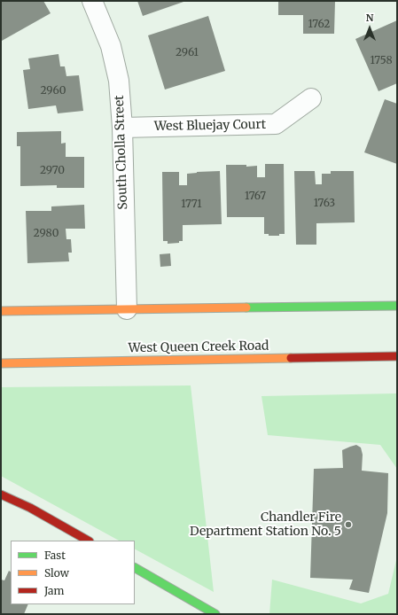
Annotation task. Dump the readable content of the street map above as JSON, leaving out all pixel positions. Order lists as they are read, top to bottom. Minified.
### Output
{"streets":{"main road":["West Queen Creek Road"],"street":["West Bluejay Court","South Cholla Street"]},"crossings":[["West Bluejay Court","South Cholla Street"]],"places":["Chandler Fire Department Station No. 5"],"house_numbers":["1762","2961","1758","2960","2970","1767","1763","1771","2980"],"legend":["Fast","Slow","Jam"],"north":"top"}
